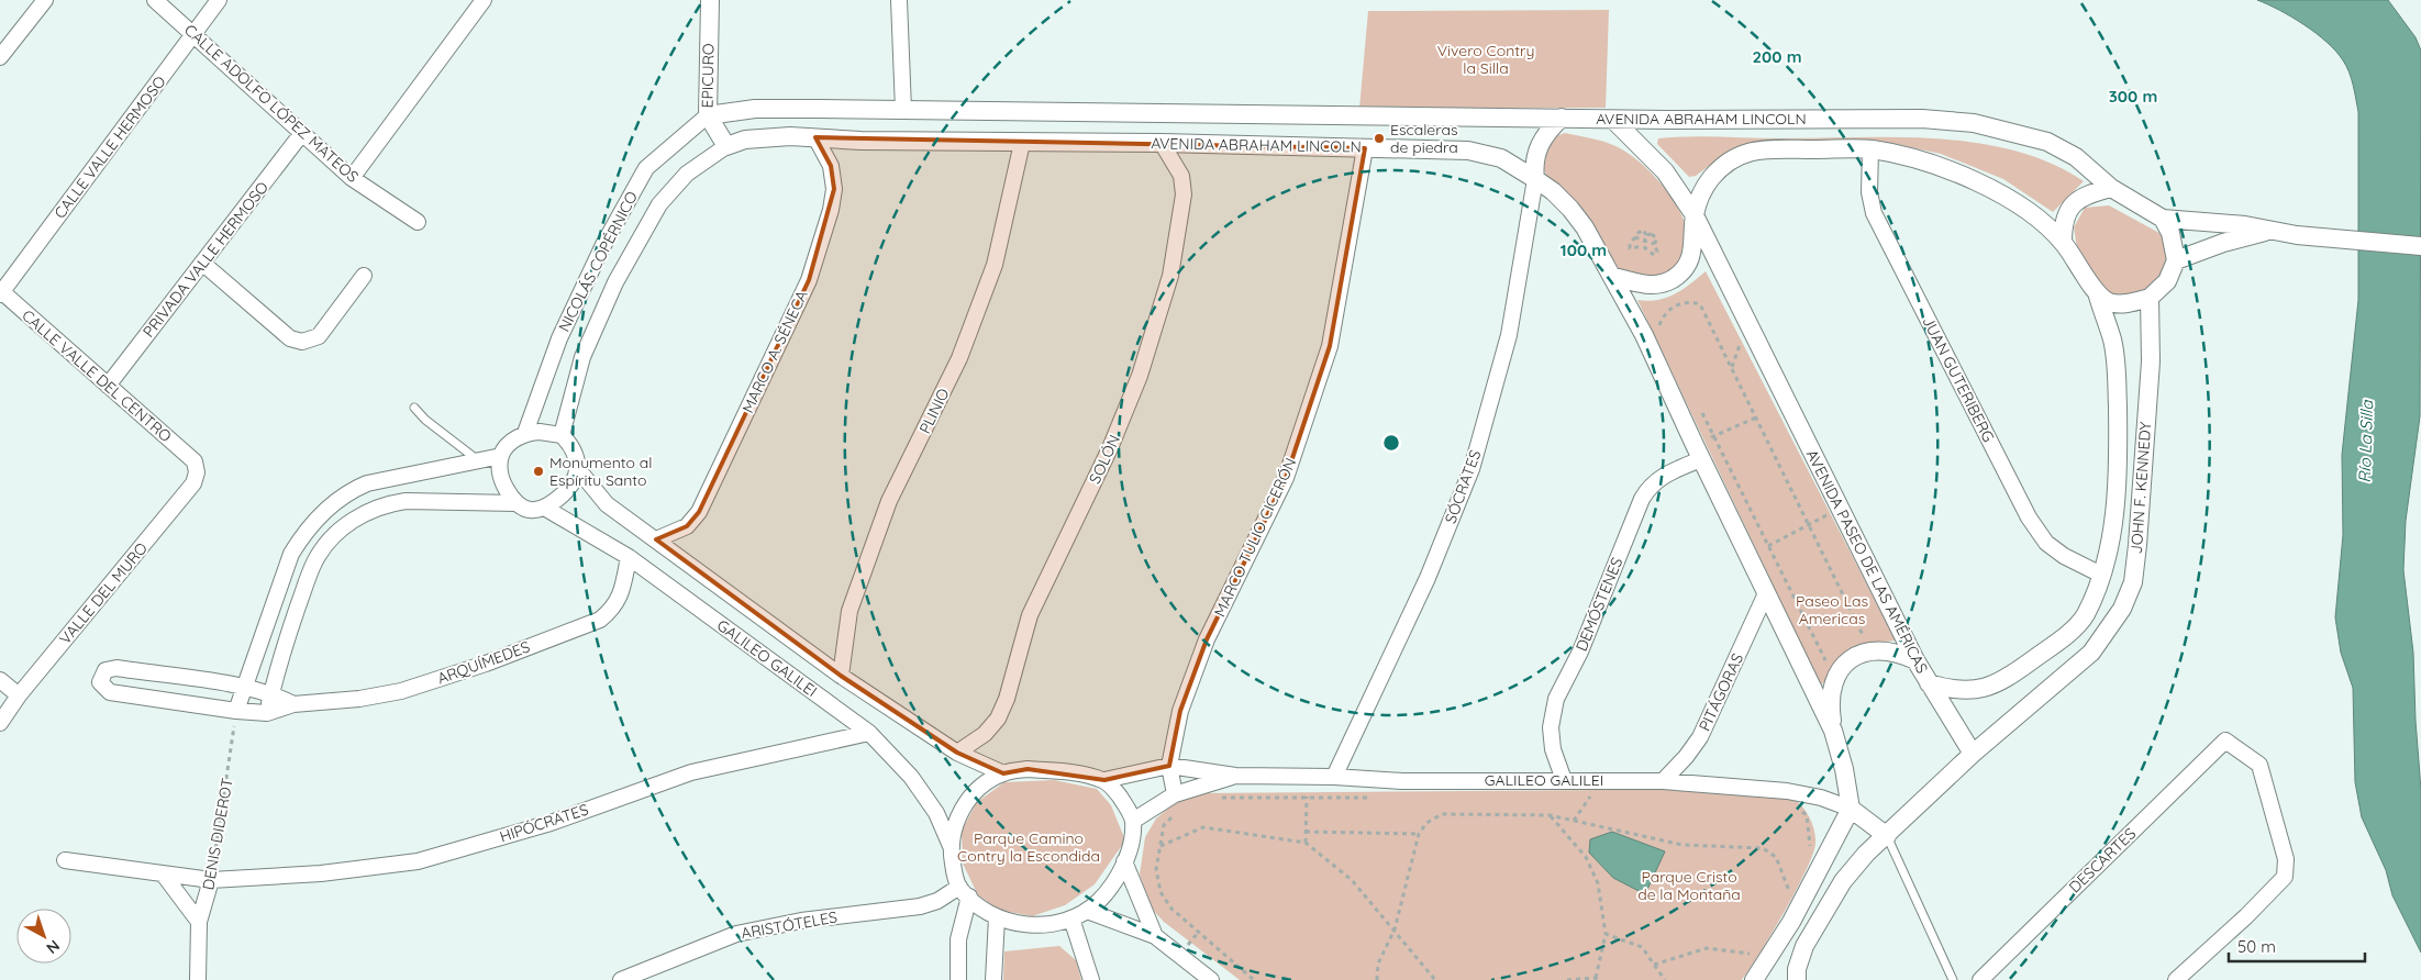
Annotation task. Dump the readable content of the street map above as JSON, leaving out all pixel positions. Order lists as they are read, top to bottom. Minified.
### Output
{"streets":{"street":["EPICURO","CALLE ADOLFO LÓPEZ MATEOS","AVENIDA ABRAHAM LINCOLN","CALLE VALLE HERMOSO","PRIVADA VALLE HERMOSO","NICOLÁS COPÉRNICO","MARCO A. SÉNECA","CALLE VALLE DEL CENTRO","JUAN GUTERIBERG","PLINIO","SOLÓN","SÓCRATES","JOHN F. KENNEDY","MARCO TULIO CICERÓN","AVENIDA PASEO DE LAS AMÉRICAS","VALLE DEL MURO","DEMÓSTENES","GALILEO GALILEI","ARQUÍMEDES","PITÁGORAS","HIPÓCRATES","DENIS DIDEROT","DESCARTES","ARISTÓTELES"]},"crossings":[["EPICURO","AVENIDA ABRAHAM LINCOLN"],["EPICURO","NICOLÁS COPÉRNICO"],["CALLE ADOLFO LÓPEZ MATEOS","CALLE VALLE HERMOSO"],["CALLE ADOLFO LÓPEZ MATEOS","PRIVADA VALLE HERMOSO"],["AVENIDA ABRAHAM LINCOLN","NICOLÁS COPÉRNICO"],["AVENIDA ABRAHAM LINCOLN","MARCO A. SÉNECA"],["AVENIDA ABRAHAM LINCOLN","JUAN GUTERIBERG"],["AVENIDA ABRAHAM LINCOLN","PLINIO"],["AVENIDA ABRAHAM LINCOLN","SOLÓN"],["AVENIDA ABRAHAM LINCOLN","SÓCRATES"],["AVENIDA ABRAHAM LINCOLN","JOHN F. KENNEDY"],["AVENIDA ABRAHAM LINCOLN","MARCO TULIO CICERÓN"],["AVENIDA ABRAHAM LINCOLN","AVENIDA PASEO DE LAS AMÉRICAS"],["CALLE VALLE HERMOSO","CALLE VALLE DEL CENTRO"],["PRIVADA VALLE HERMOSO","CALLE VALLE DEL CENTRO"],["NICOLÁS COPÉRNICO","GALILEO GALILEI"],["MARCO A. SÉNECA","GALILEO GALILEI"],["CALLE VALLE DEL CENTRO","VALLE DEL MURO"],["JUAN GUTERIBERG","JOHN F. KENNEDY"],["PLINIO","GALILEO GALILEI"],["SOLÓN","GALILEO GALILEI"],["SÓCRATES","GALILEO GALILEI"],["JOHN F. KENNEDY","AVENIDA PASEO DE LAS AMÉRICAS"],["MARCO TULIO CICERÓN","GALILEO GALILEI"],["DEMÓSTENES","GALILEO GALILEI"],["GALILEO GALILEI","ARQUÍMEDES"],["GALILEO GALILEI","PITÁGORAS"],["GALILEO GALILEI","HIPÓCRATES"],["GALILEO GALILEI","ARISTÓTELES"],["HIPÓCRATES","DENIS DIDEROT"]],"water":["Río La Silla"],"parks":["Vivero Contry la Silla","Paseo Las Americas","Parque Camino Contry la Escondida","Parque Cristo de la Montaña"],"places":["Escaleras de piedra","Monumento al Espíritu Santo"],"scale_bar":"50 m","north":"bottom right","rings":["200 m","300 m","100 m"]}
